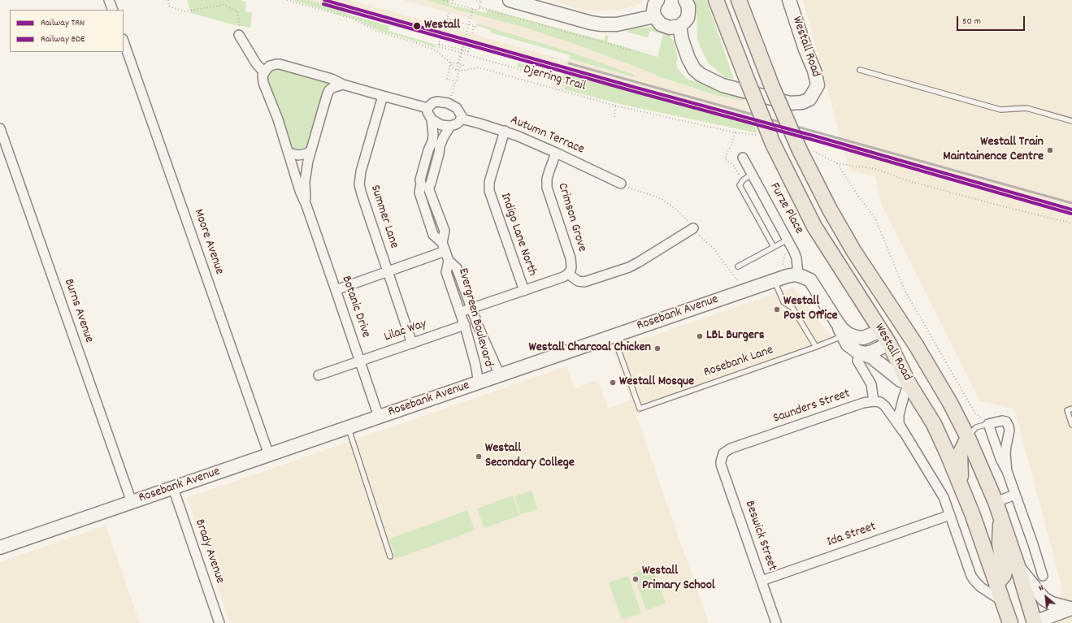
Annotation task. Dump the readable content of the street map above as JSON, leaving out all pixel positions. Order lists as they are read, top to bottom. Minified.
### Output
{"streets":{"main road":["Westall Road"],"street":["Autumn Terrace","Furze Place","Summer Lane","Crimson Grove","Indigo Lane North","Moore Avenue","Botanic Drive","Burns Avenue","Rosebank Avenue","Evergreen Boulevard","Lilac Way","Saunders Street","Ida Street","Beswick Street","Brady Avenue"],"lane":["Rosebank Lane"],"path":["Djerring Trail"]},"crossings":[["Autumn Terrace","Crimson Grove"],["Autumn Terrace","Indigo Lane North"],["Autumn Terrace","Evergreen Boulevard"],["Furze Place","Rosebank Avenue"],["Summer Lane","Lilac Way"],["Moore Avenue","Rosebank Avenue"],["Botanic Drive","Rosebank Avenue"],["Botanic Drive","Lilac Way"],["Burns Avenue","Rosebank Avenue"],["Rosebank Avenue","Evergreen Boulevard"],["Rosebank Avenue","Rosebank Lane"],["Rosebank Avenue","Brady Avenue"],["Evergreen Boulevard","Lilac Way"],["Saunders Street","Beswick Street"],["Ida Street","Beswick Street"]],"places":["Westall","Westall Train Maintainence Centre","Westall Post Office","LBL Burgers","Westall Charcoal Chicken","Westall Mosque","Westall Secondary College","Westall Primary School"],"lines":["rail line TRN","rail line BDE"],"legend":["Railway TRN","Railway BDE"],"scale_bar":"50 m","north":"top left"}
